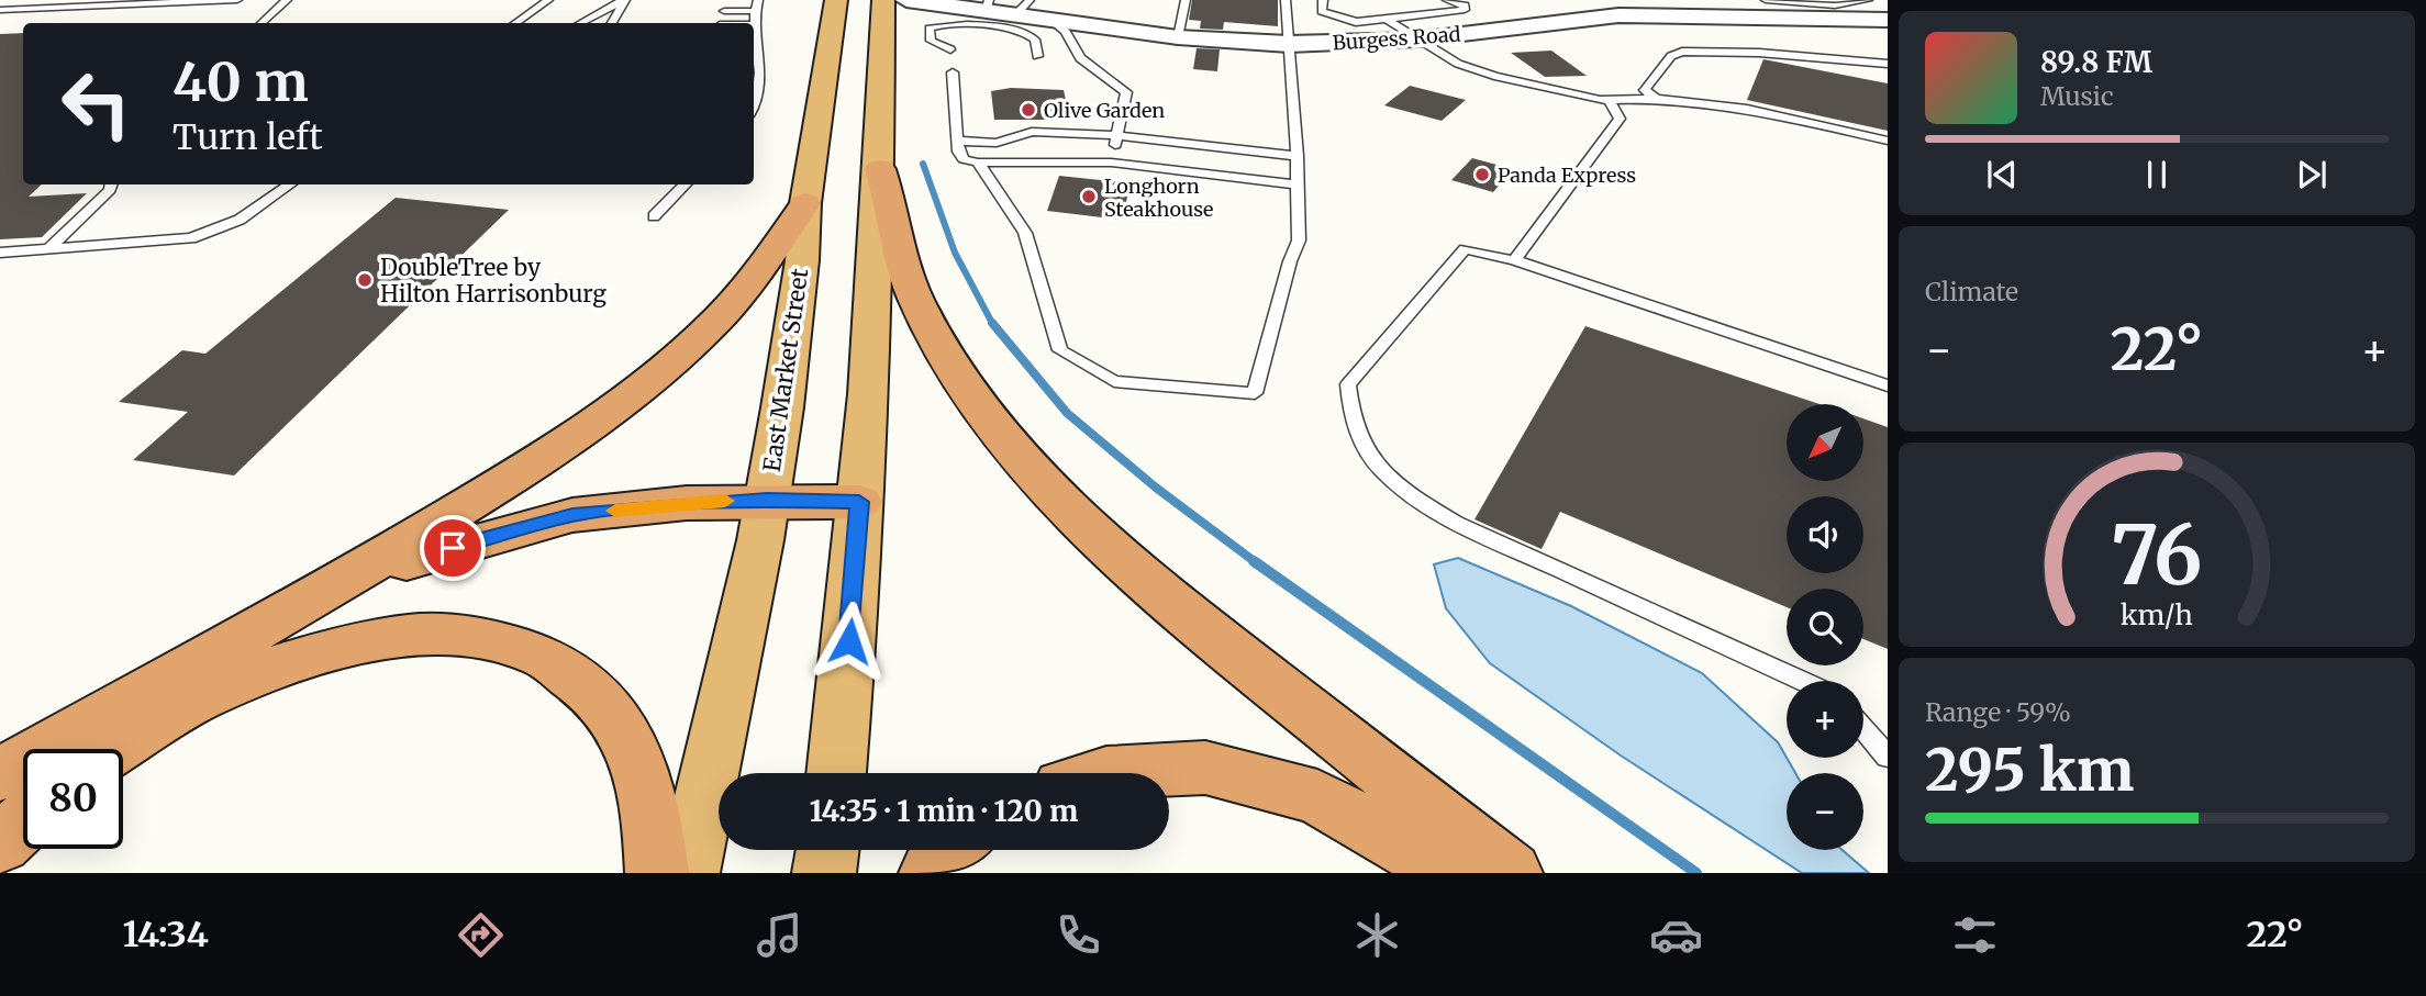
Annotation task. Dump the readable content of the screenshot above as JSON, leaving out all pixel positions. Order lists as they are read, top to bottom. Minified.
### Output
{"streets":{"highway":["East Market Street"],"street":["Burgess Road"]},"places":["Olive Garden","Panda Express","Longhorn Steakhouse","DoubleTree by Hilton Harrisonburg"],"north":"bottom left","page":{"turn":["40 m","Turn left"],"song":["89.8 FM","Music"],"tile":["Climate",["Range · 59%","295 km"]],"heat":["−","22°","+"],"map_buttons":["+","−"],"limit":"80","trip":"14:35 · 1 min · 120 m","tabs":["14:34","22°"],"gauge":["76","km/h"]}}
